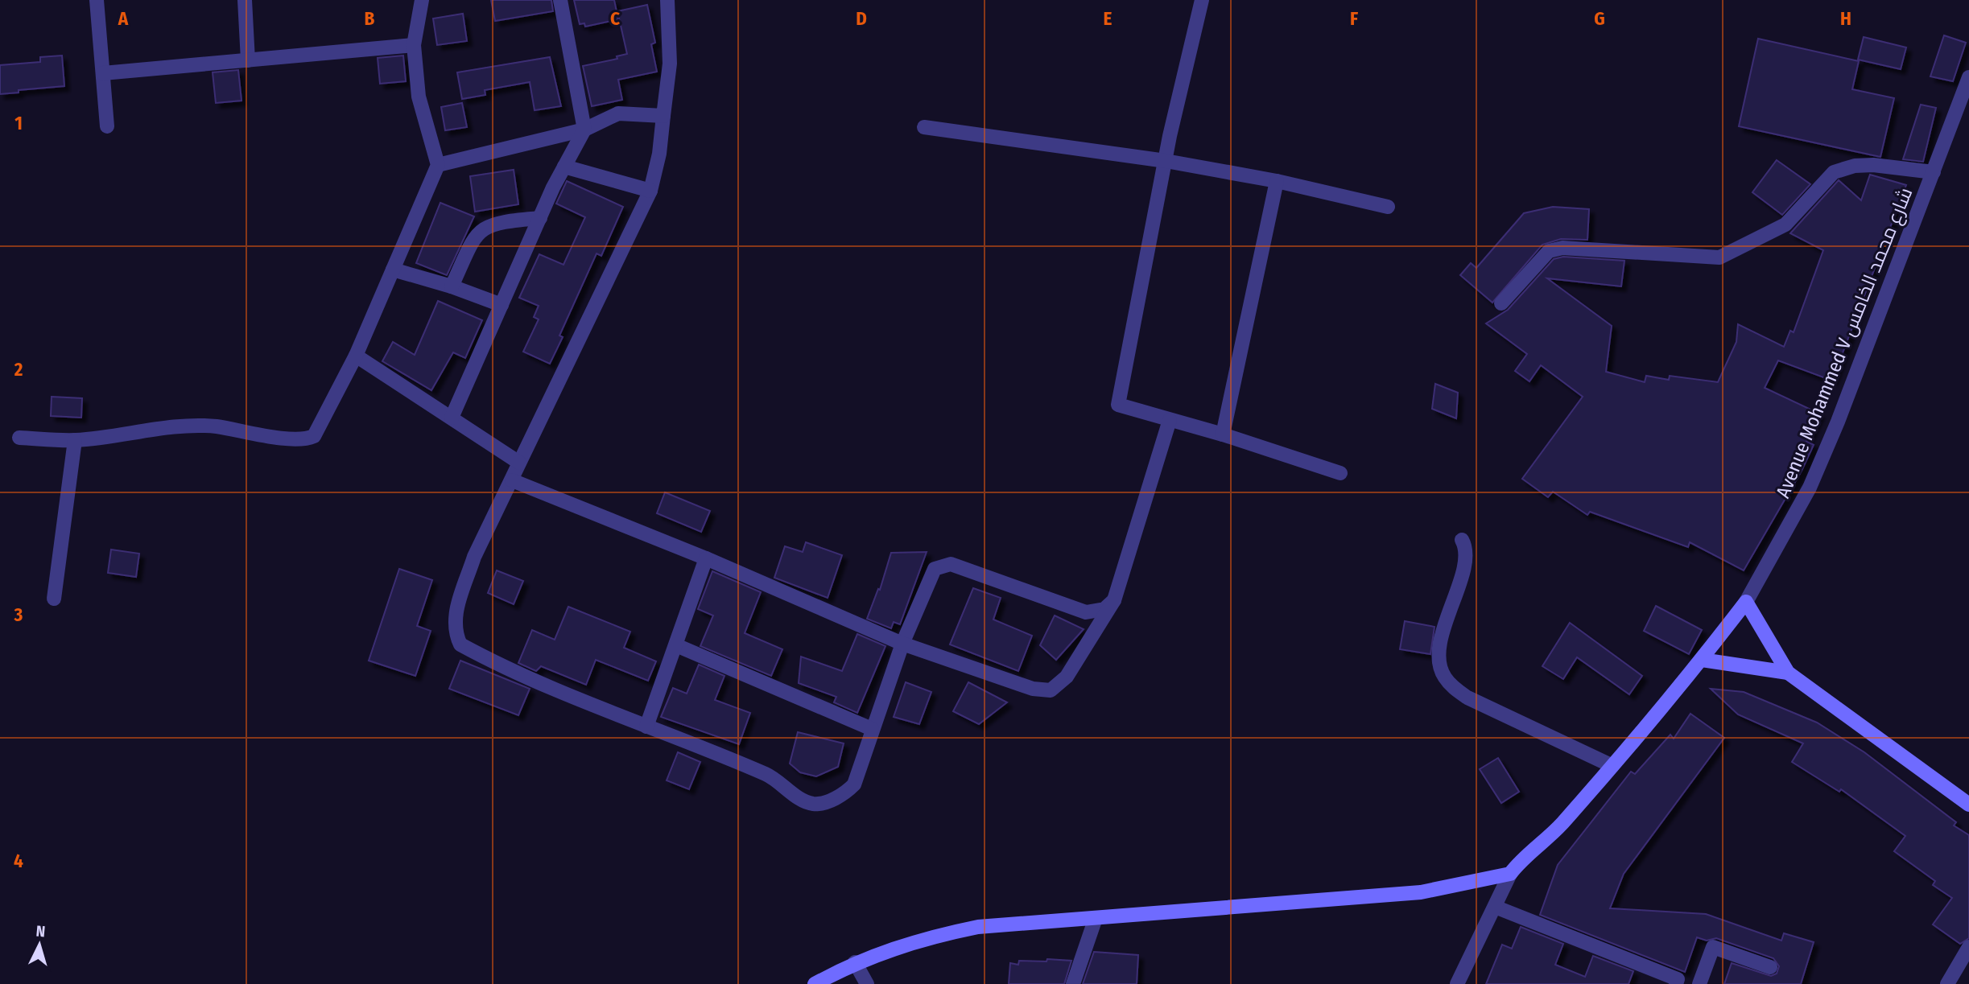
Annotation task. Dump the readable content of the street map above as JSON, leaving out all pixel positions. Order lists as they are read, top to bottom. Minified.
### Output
{"streets":{"street":["Avenue Mohammed V شارع محمد الخامس"]},"north":"top","grid":{"columns":["A","B","C","D","E","F","G","H"],"rows":["1","2","3","4"]}}
